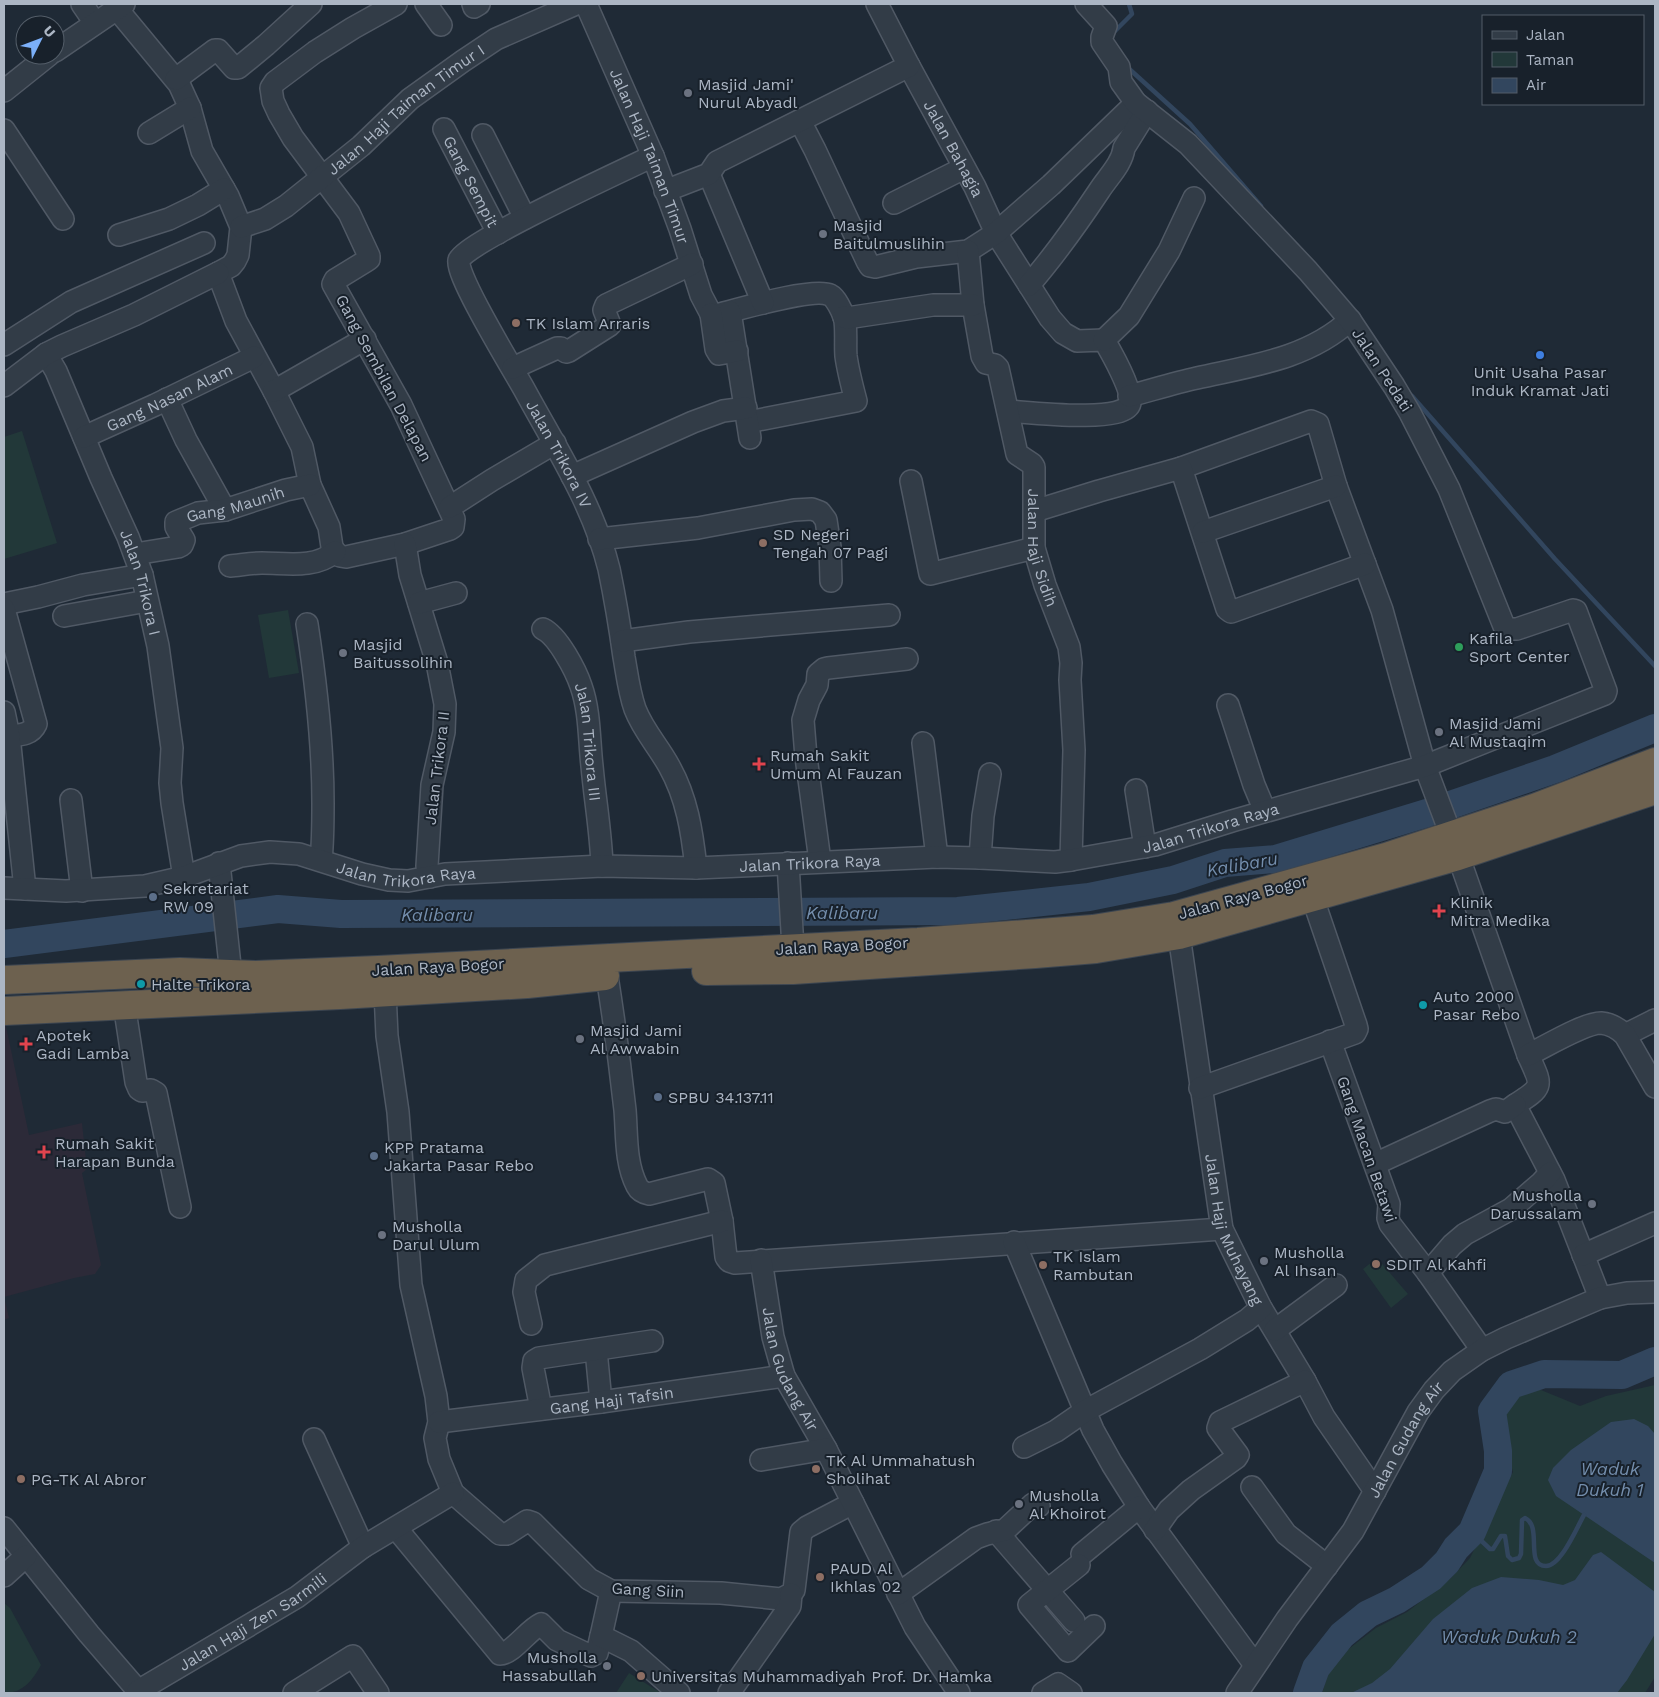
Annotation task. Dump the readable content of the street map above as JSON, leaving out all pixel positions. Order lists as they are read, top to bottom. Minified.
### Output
{"streets":{"highway":["Jalan Raya Bogor"],"street":["Jalan Haji Taiman Timur I","Jalan Bahagia","Jalan Haji Taiman Timur","Gang Sempit","Jalan Pedati","Gang Sembilan Delapan","Gang Nasan Alam","Jalan Trikora IV","Gang Maunih","Jalan Haji Sidih","Jalan Trikora I","Jalan Trikora III","Jalan Trikora II","Jalan Trikora Raya","Gang Macan Betawi","Jalan Haji Muhayang","Jalan Gudang Air","Gang Haji Tafsin","Gang Siin","Jalan Haji Zen Sarmili"]},"crossings":[["Jalan Haji Taiman Timur I","Gang Sembilan Delapan"],["Jalan Haji Taiman Timur","Jalan Trikora IV"],["Gang Sempit","Jalan Trikora IV"],["Jalan Pedati","Jalan Trikora Raya"],["Gang Sembilan Delapan","Jalan Trikora II"],["Gang Nasan Alam","Jalan Trikora I"],["Jalan Trikora IV","Jalan Trikora Raya"],["Gang Maunih","Jalan Trikora I"],["Jalan Haji Sidih","Jalan Trikora Raya"],["Jalan Trikora I","Jalan Trikora Raya"],["Jalan Trikora III","Jalan Trikora Raya"],["Jalan Trikora II","Jalan Trikora Raya"],["Jalan Raya Bogor","Jalan Haji Muhayang"],["Gang Macan Betawi","Jalan Gudang Air"],["Jalan Haji Muhayang","Jalan Gudang Air"],["Jalan Gudang Air","Gang Haji Tafsin"],["Gang Siin","Jalan Haji Zen Sarmili"]],"water":["Kalibaru","Waduk Dukuh 1","Waduk Dukuh 2"],"places":{"other":["Masjid Jami' Nurul Abyadl","Masjid Baitulmuslihin","TK Islam Arraris","Unit Usaha Pasar Induk Kramat Jati","SD Negeri Tengah 07 Pagi","Kafila Sport Center","Masjid Baitussolihin","Masjid Jami Al Mustaqim","Sekretariat RW 09","Halte Trikora","Auto 2000 Pasar Rebo","Masjid Jami Al Awwabin","SPBU 34.137.11","KPP Pratama Jakarta Pasar Rebo","Musholla Darussalam","Musholla Darul Ulum","Musholla Al Ihsan","SDIT Al Kahfi","TK Islam Rambutan","TK Al Ummahatush Sholihat","PG-TK Al Abror","Musholla Al Khoirot","PAUD Al Ikhlas 02","Musholla Hassabullah","Universitas Muhammadiyah Prof. Dr. Hamka"],"health":["Rumah Sakit Umum Al Fauzan","Klinik Mitra Medika","Apotek Gadi Lamba","Rumah Sakit Harapan Bunda"]},"legend":["Jalan","Taman","Air"],"north":"top right"}
